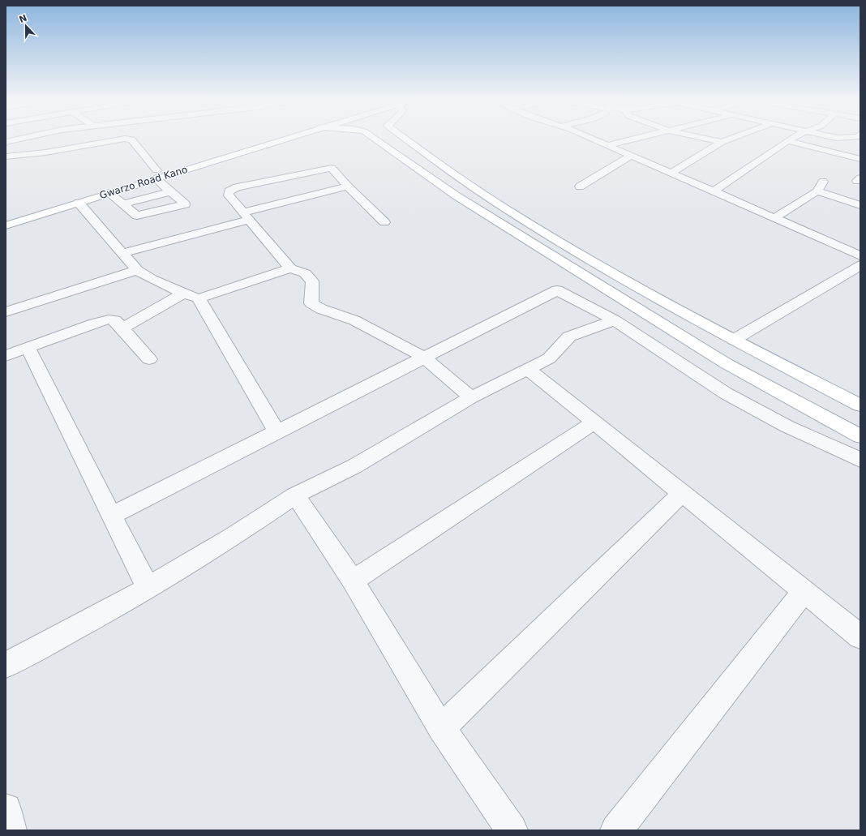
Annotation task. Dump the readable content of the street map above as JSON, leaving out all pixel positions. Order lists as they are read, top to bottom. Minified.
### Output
{"streets":{"main road":["Gwarzo Road Kano"]},"north":"top"}
